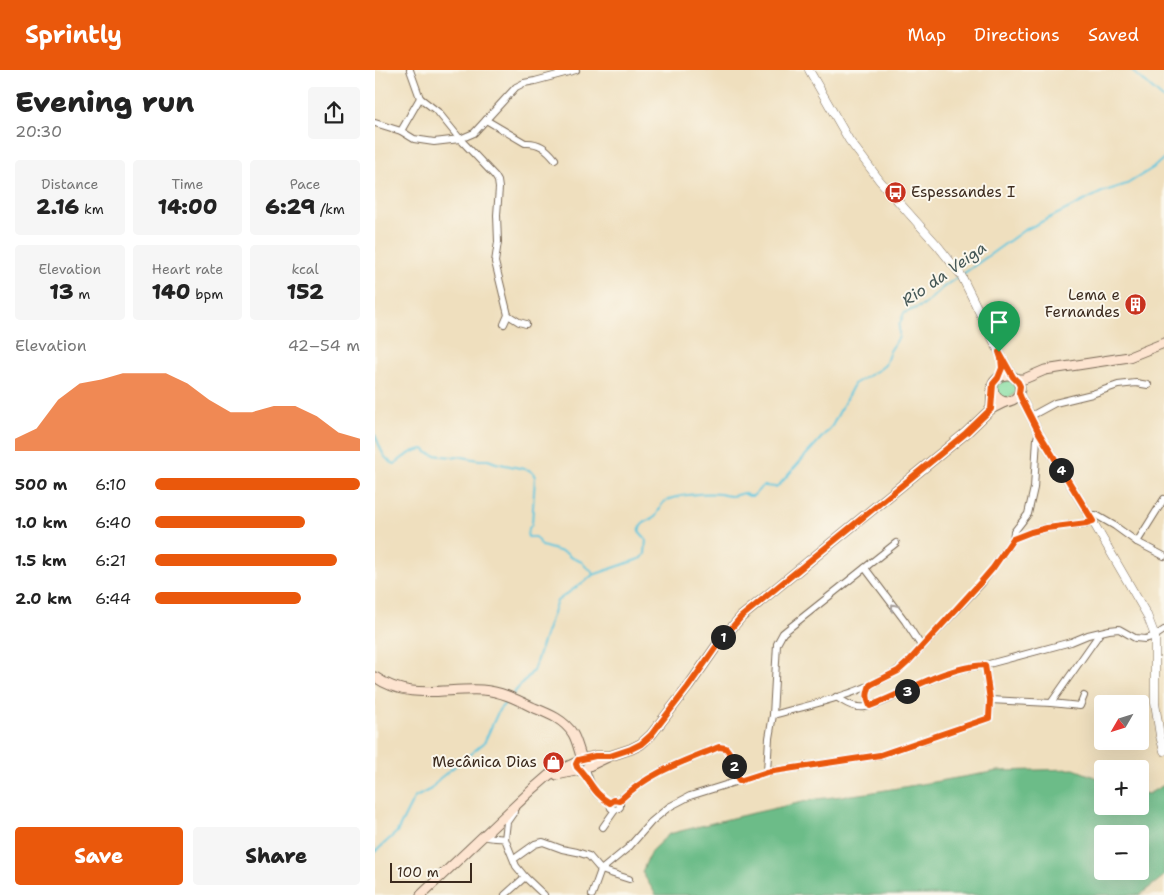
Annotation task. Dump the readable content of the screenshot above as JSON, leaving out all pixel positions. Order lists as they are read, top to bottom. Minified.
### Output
{"water":["Rio da Veiga"],"places":{"bus stop":["Espessandes I"],"building":["Lema e Fernandes"],"shop":["Mecânica Dias"]},"scale_bar":"100 m","north":"bottom left","page":{"header":"Sprintly","nav":["Map","Directions","Saved"],"heading":["Evening run","20:30"],"stats":[["Distance","2.16 km"],["Time","14:00"],["Pace","6:29 /km"],["Elevation","13 m"],["Heart rate","140 bpm"],["kcal","152"]],"chart":["Elevation","42–54 m"],"pins":["4","1","3","2"],"list":[{"name":"500 m","note":"6:10"},{"name":"1.0 km","note":"6:40"},{"name":"1.5 km","note":"6:21"},{"name":"2.0 km","note":"6:44"}],"map_buttons":["+","−"],"buttons":["Save","Share"],"scale":"100 m"}}
